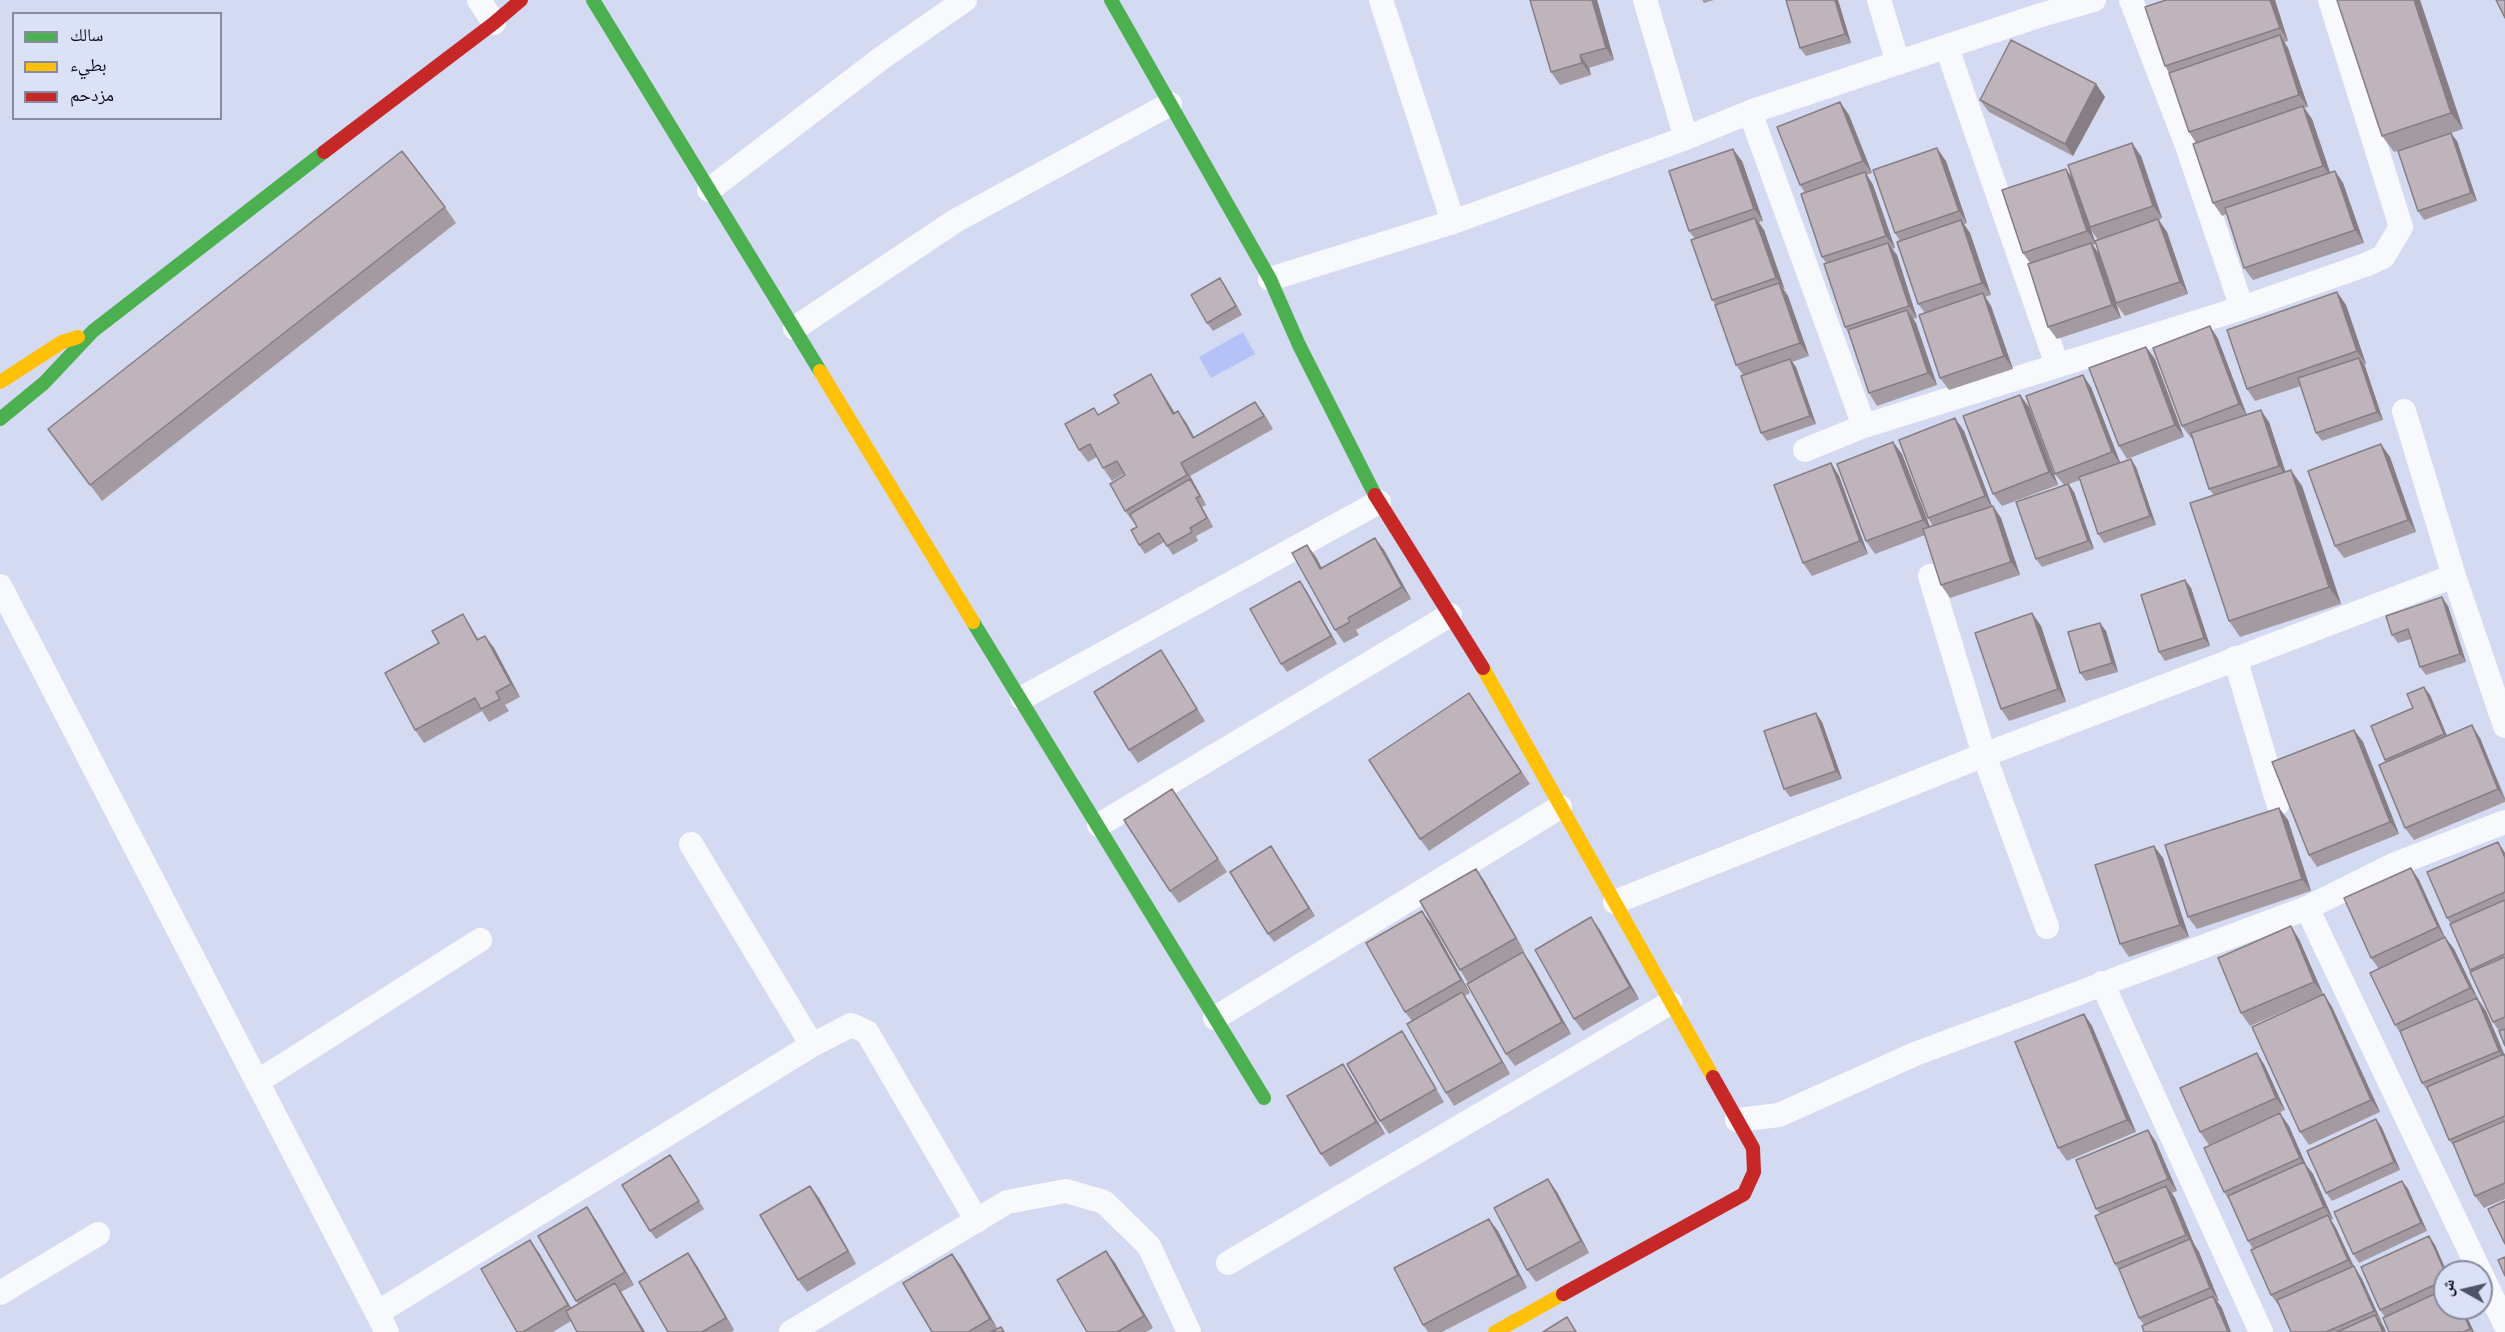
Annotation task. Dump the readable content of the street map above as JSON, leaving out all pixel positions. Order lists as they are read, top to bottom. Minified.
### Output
{"legend":["سالك","بطيء","مزدحم"],"north":"left"}
